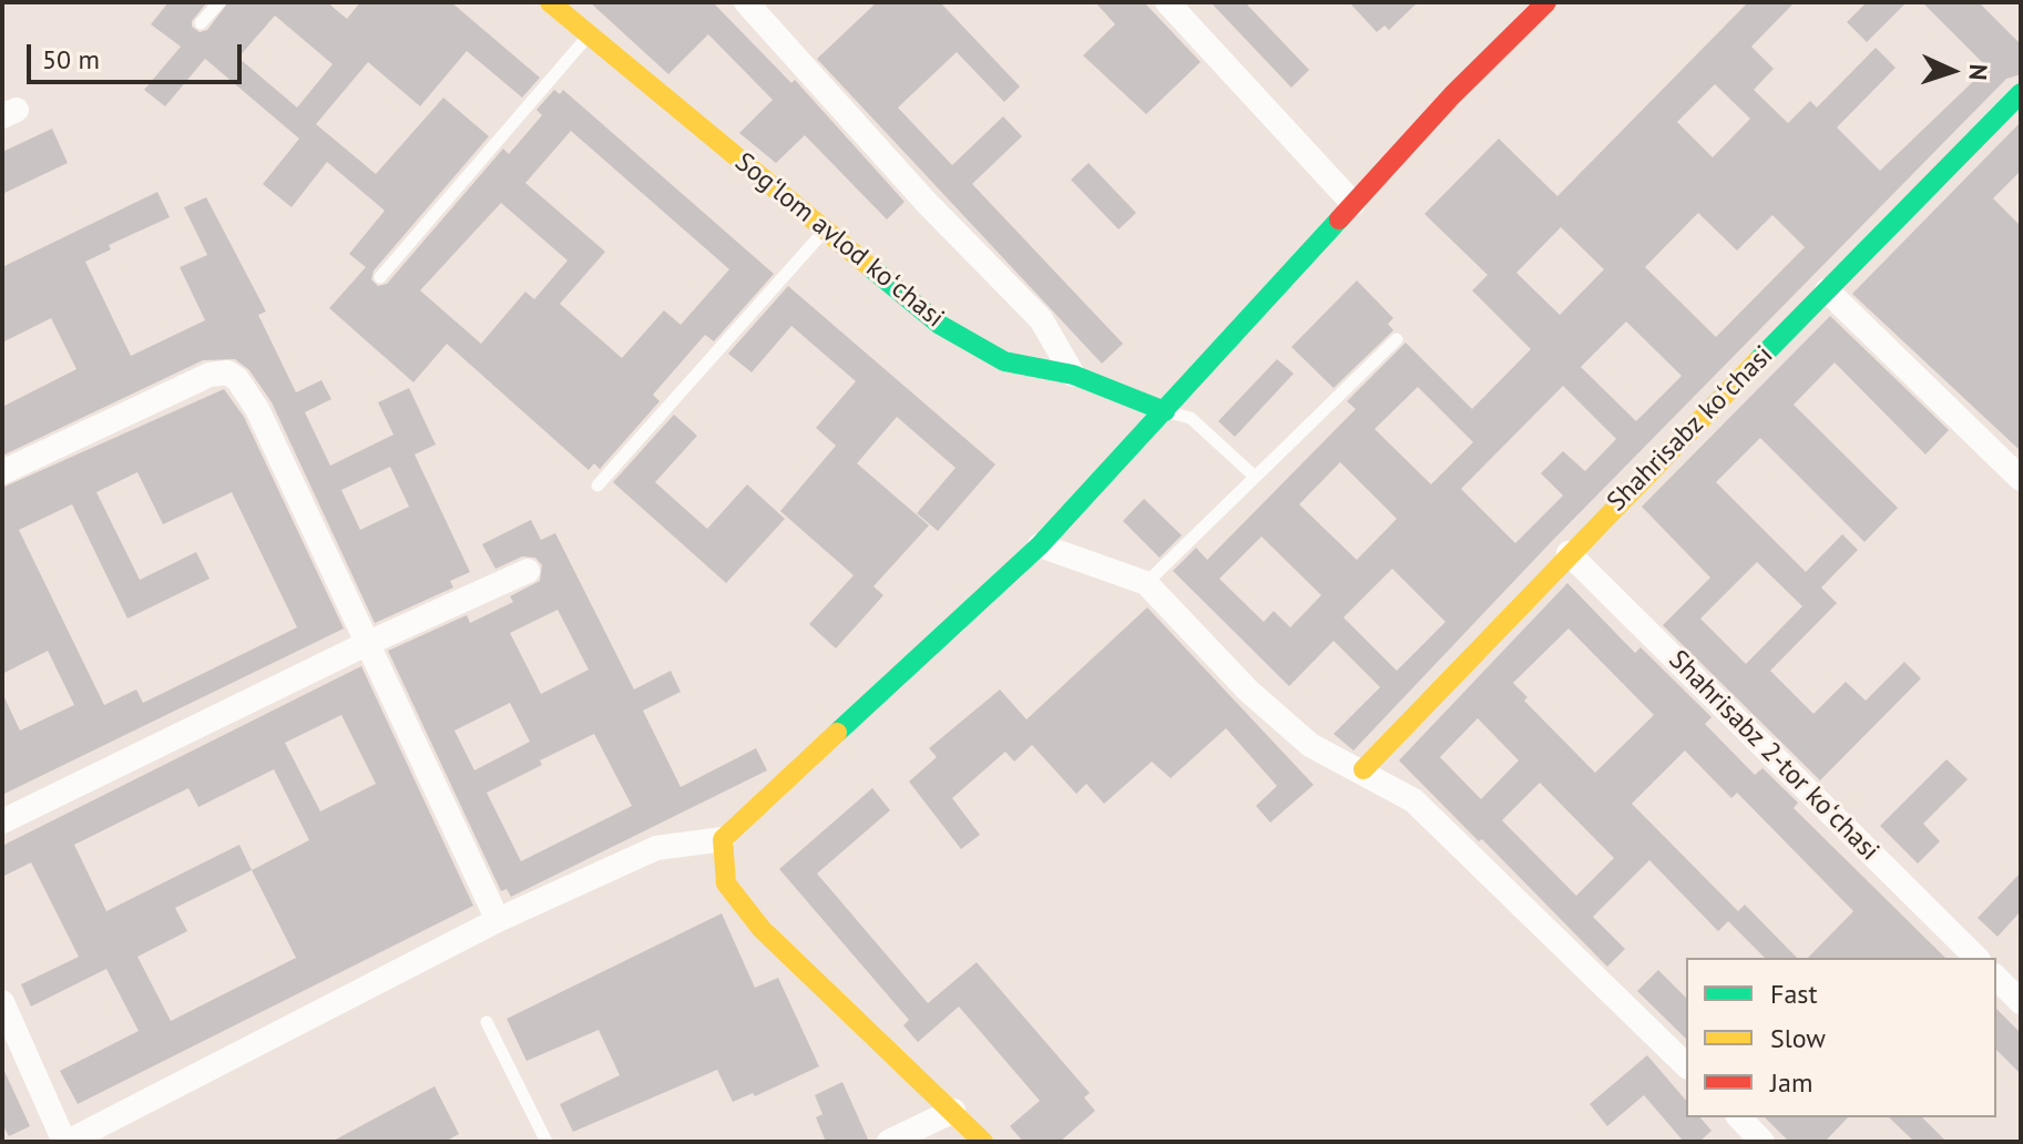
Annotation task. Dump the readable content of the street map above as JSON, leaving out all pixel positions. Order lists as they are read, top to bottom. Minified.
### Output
{"streets":{"street":["Sogʻlom avlod koʻchasi","Shahrisabz koʻchasi","Shahrisabz 2-tor koʻchasi"]},"crossings":[["Shahrisabz koʻchasi","Shahrisabz 2-tor koʻchasi"]],"legend":["Fast","Slow","Jam"],"scale_bar":"50 m","north":"right"}
